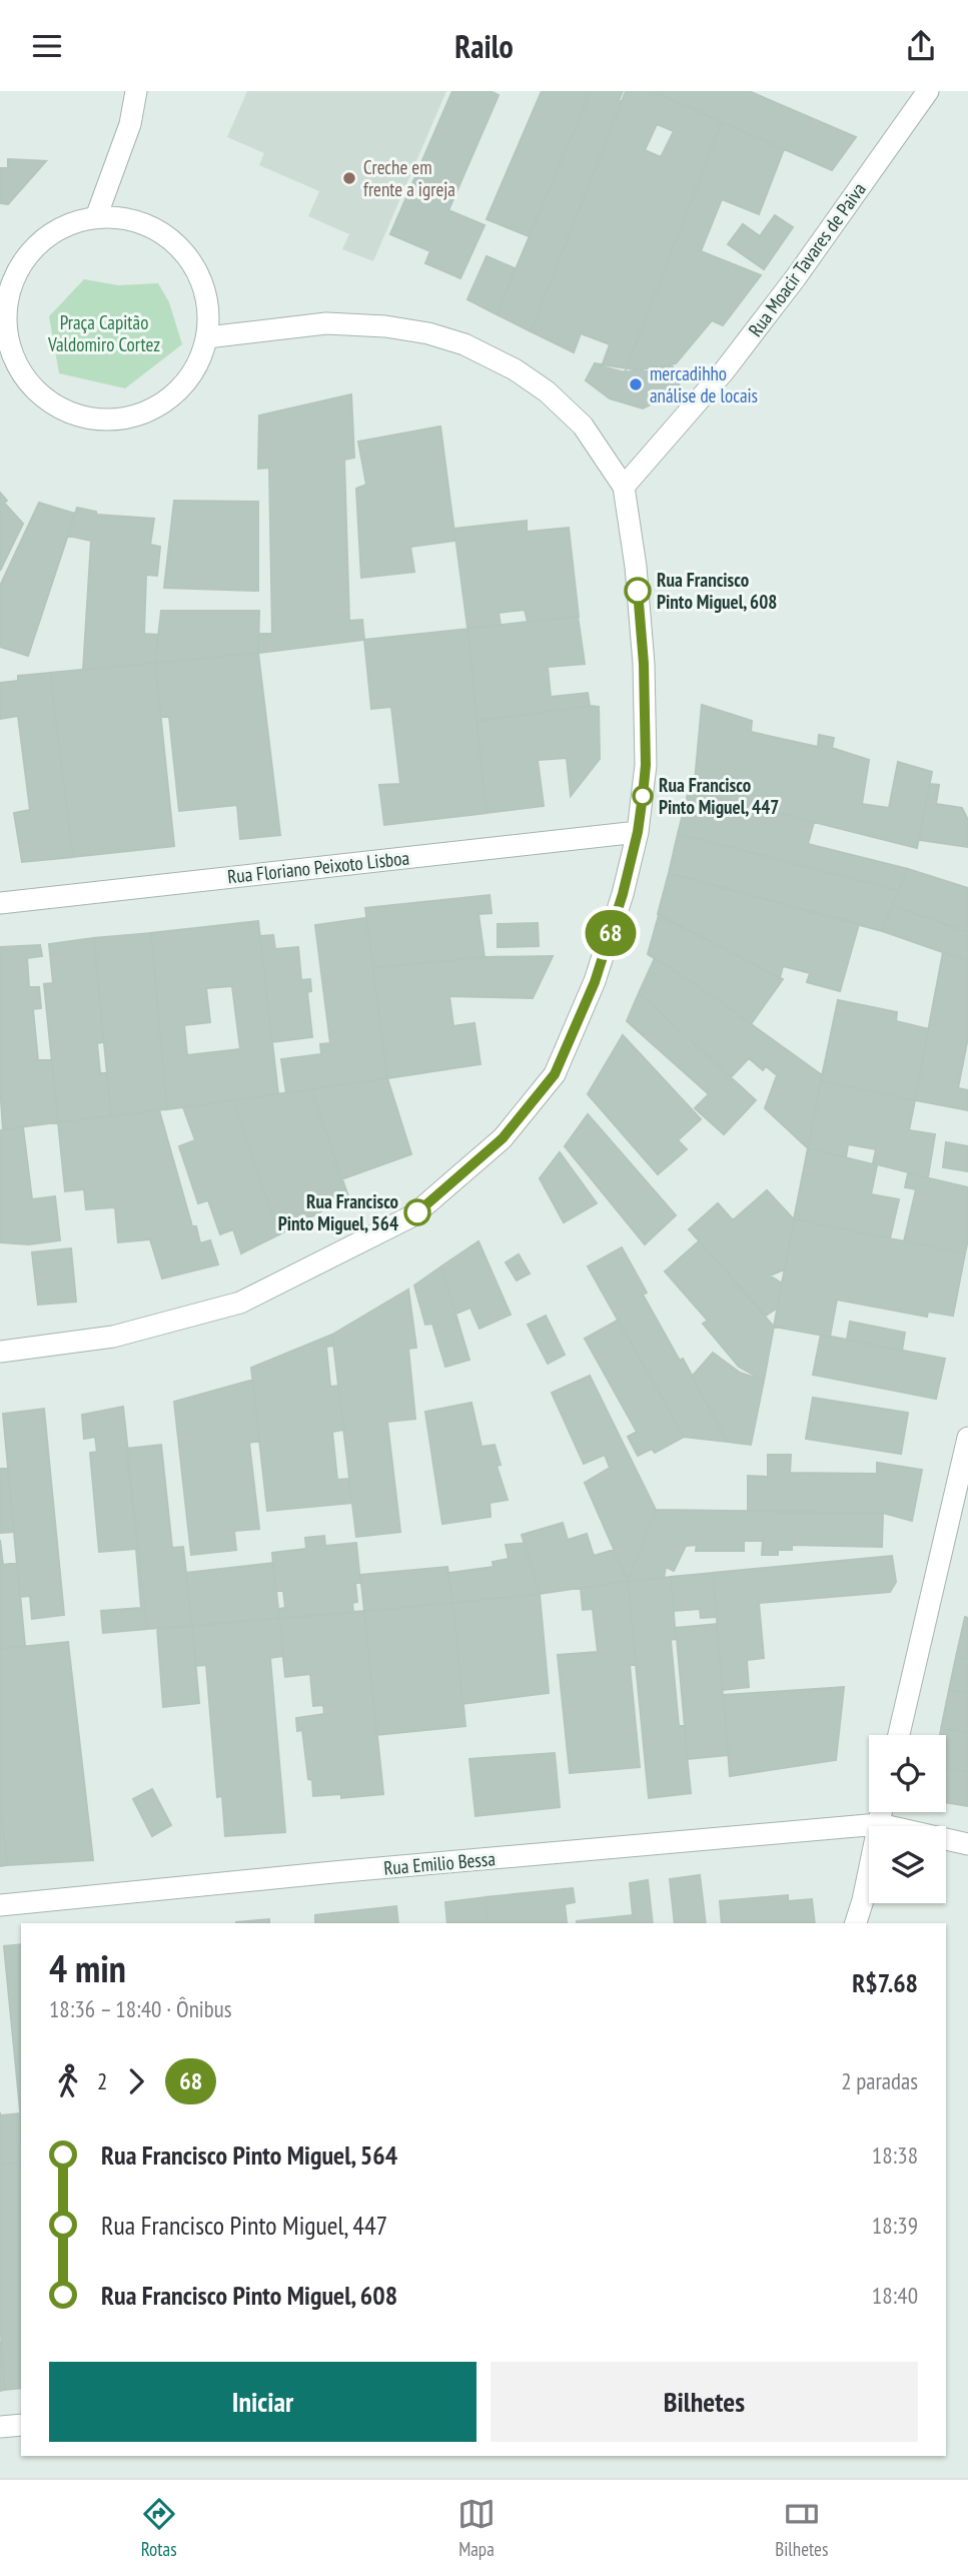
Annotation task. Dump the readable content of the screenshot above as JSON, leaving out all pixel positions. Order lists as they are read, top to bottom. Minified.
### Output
{"streets":{"street":["Rua Moacir Tavares de Paiva","Rua Floriano Peixoto Lisboa","Rua Emilio Bessa"]},"parks":["Praça Capitão Valdomiro Cortez"],"places":["Creche em frente a igreja","mercadihho análise de locais","Rua Francisco Pinto Miguel, 608","Rua Francisco Pinto Miguel, 447","Rua Francisco Pinto Miguel, 564"],"lines":["bus line 68"],"page":{"header":"Railo","on_map":"68","heading":["4 min","18:36 – 18:40 · Ônibus","R$7.68"],"legs":["2","68","2 paradas"],"list":[{"name":"Rua Francisco Pinto Miguel, 564","value":"18:38"},{"name":"Rua Francisco Pinto Miguel, 447","value":"18:39"},{"name":"Rua Francisco Pinto Miguel, 608","value":"18:40"}],"buttons":["Iniciar","Bilhetes"],"tabs":["Rotas","Mapa","Bilhetes"]}}
